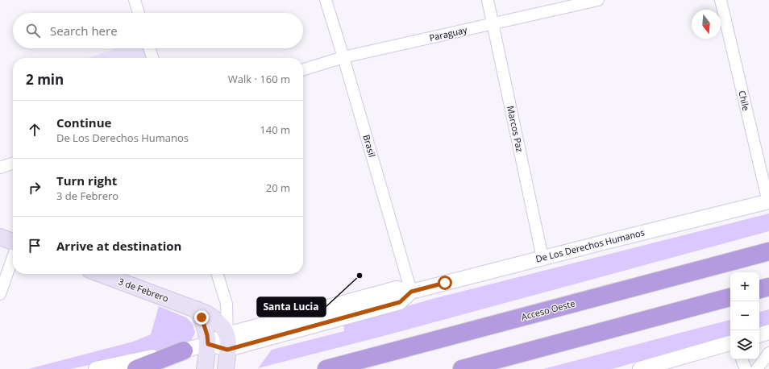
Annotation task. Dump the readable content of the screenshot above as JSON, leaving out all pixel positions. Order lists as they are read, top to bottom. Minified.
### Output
{"streets":{"highway":["Acceso Oeste"],"main road":["3 de Febrero"],"street":["Paraguay","Chile","Marcos Paz","Brasil","De Los Derechos Humanos"]},"crossings":[["Paraguay","Marcos Paz"],["Paraguay","Brasil"],["Chile","De Los Derechos Humanos"],["Marcos Paz","De Los Derechos Humanos"],["Brasil","De Los Derechos Humanos"],["De Los Derechos Humanos","3 de Febrero"]],"places":["Santa Lucia"],"north":"bottom","page":{"search":"Search here","heading":["2 min","Walk · 160 m"],"list":[["Continue","De Los Derechos Humanos","140 m"],["Turn right","3 de Febrero","20 m"],"Arrive at destination"],"map_buttons":["+","−"]}}
